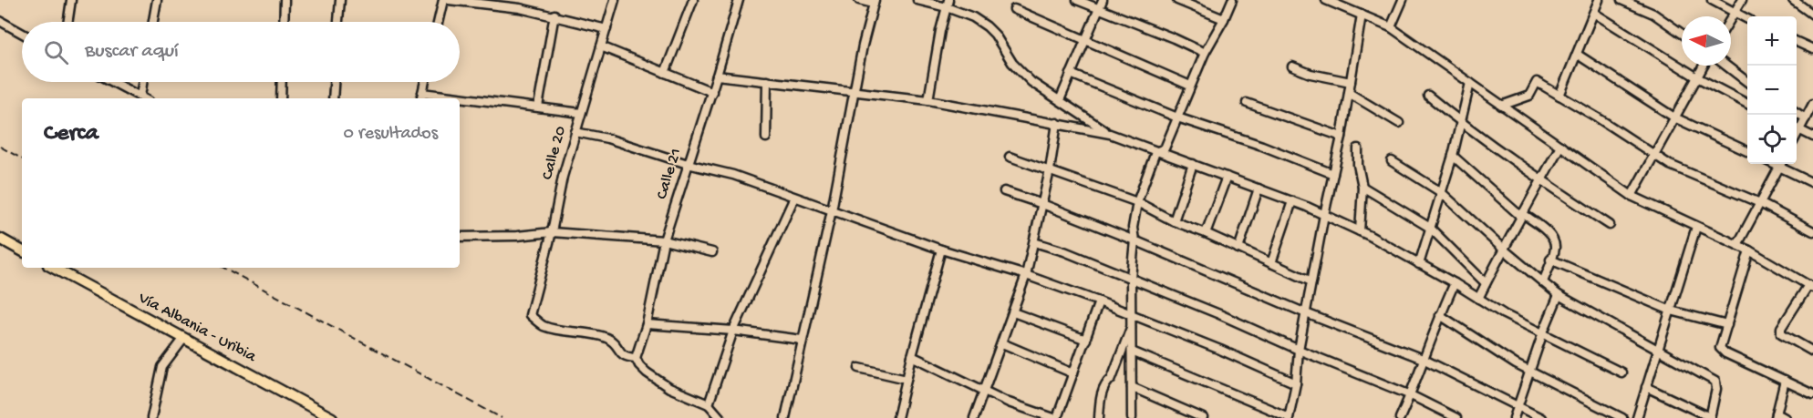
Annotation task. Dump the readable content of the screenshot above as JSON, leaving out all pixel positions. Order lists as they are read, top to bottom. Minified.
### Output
{"streets":{"main road":["Vía Albania - Uribia"],"street":["Calle 20","Calle 21"]},"crossings":[["Calle 20","Calle 21"]],"north":"left","page":{"map_buttons":["+","−"],"search":"Buscar aquí","heading":["Cerca","0 resultados"]}}
